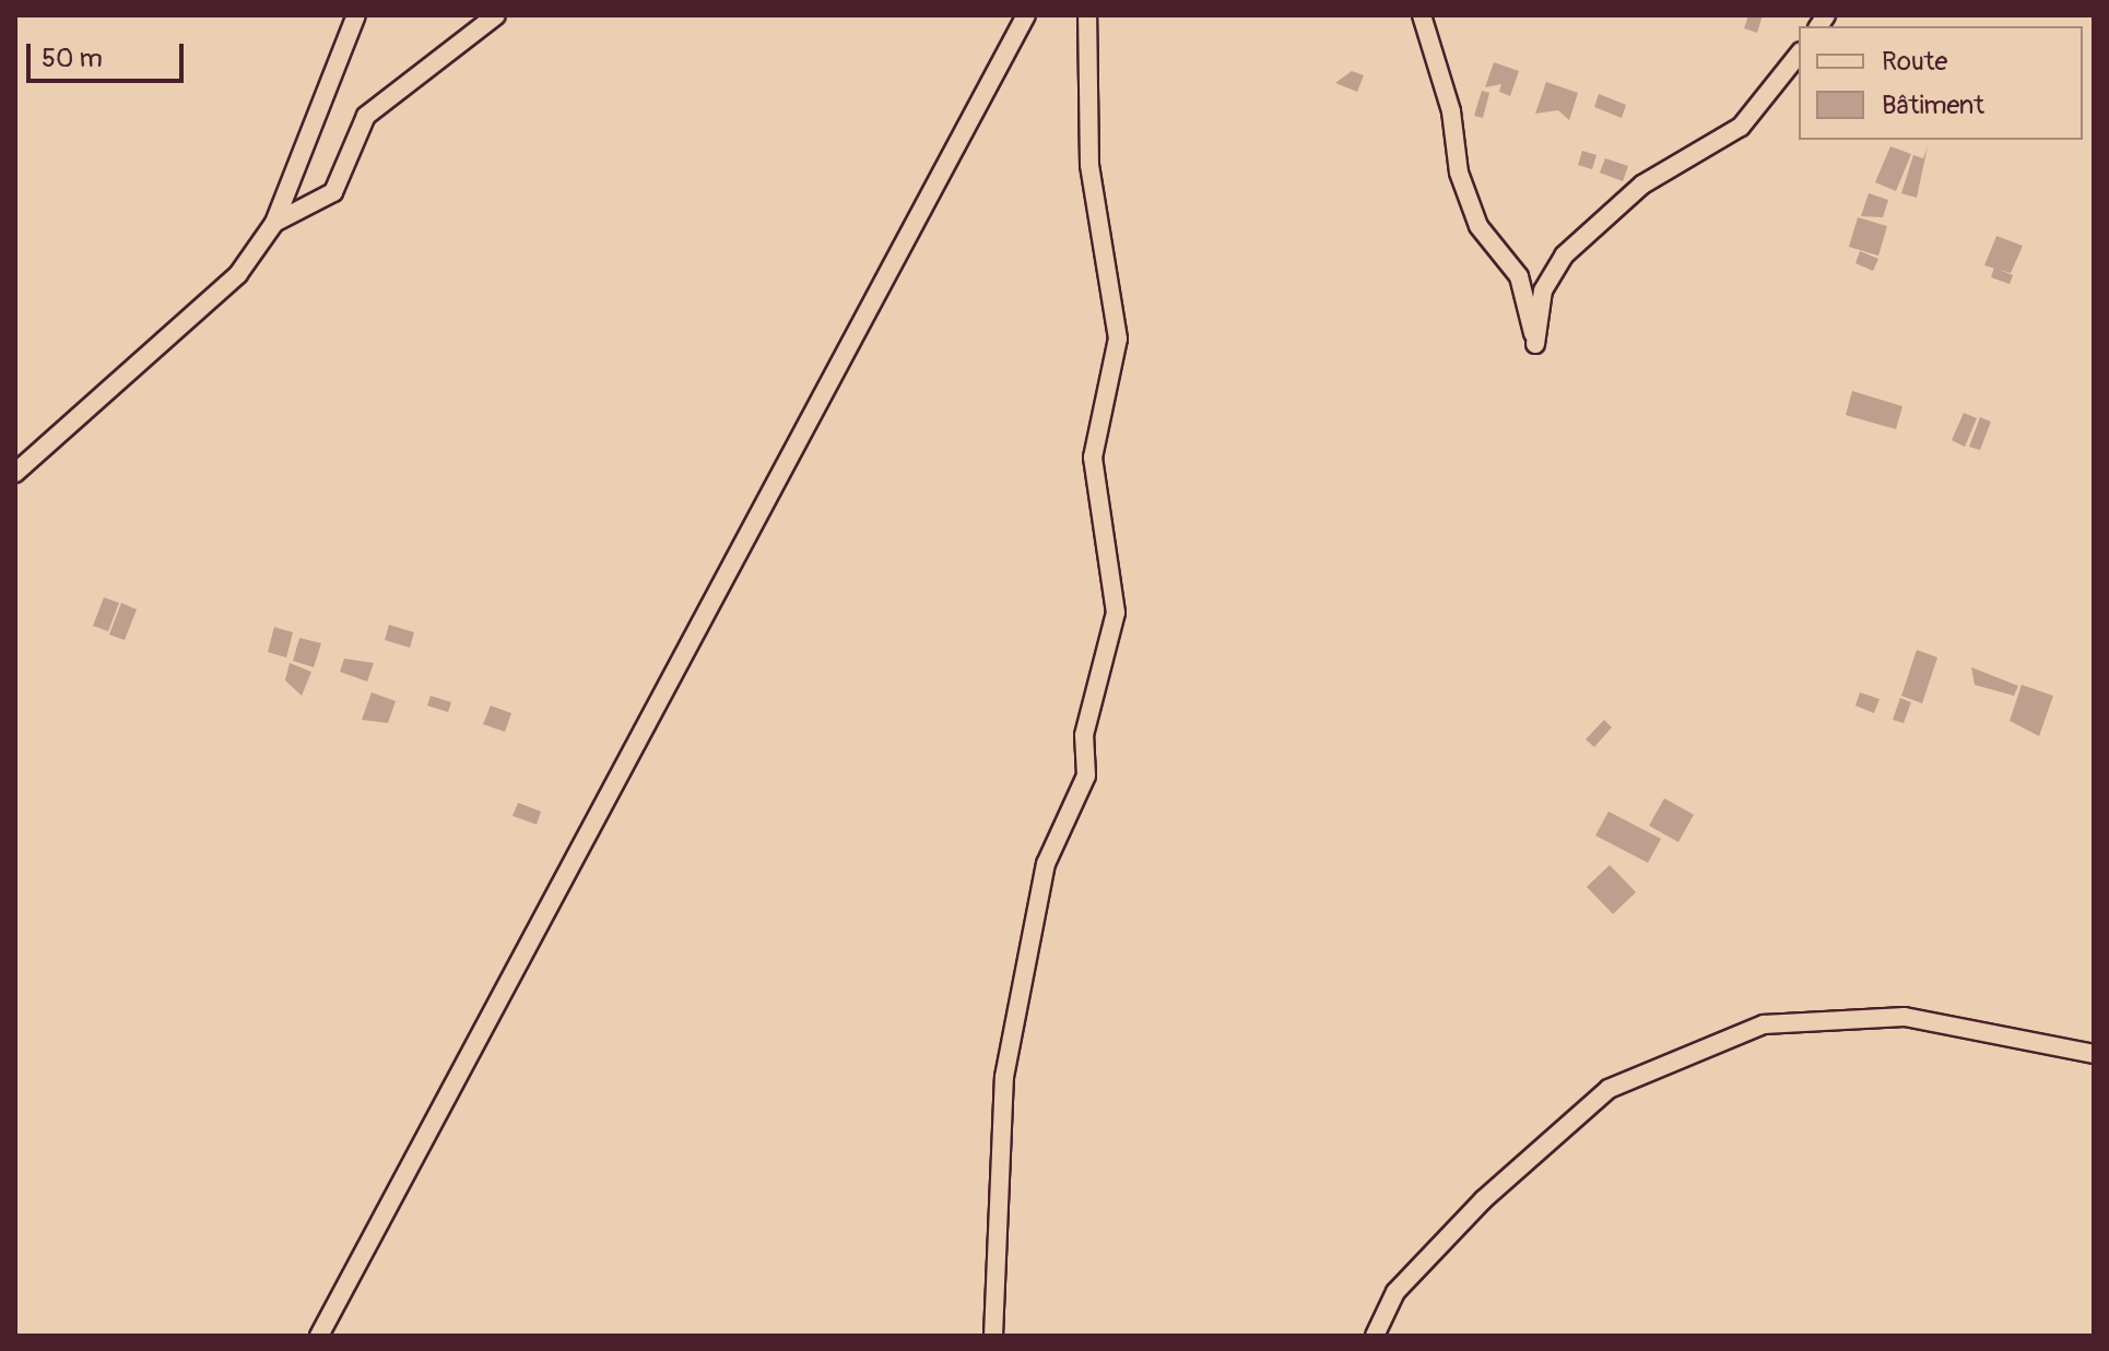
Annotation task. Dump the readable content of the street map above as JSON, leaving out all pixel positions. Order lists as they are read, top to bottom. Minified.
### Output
{"legend":["Route","Bâtiment"],"scale_bar":"50 m"}
